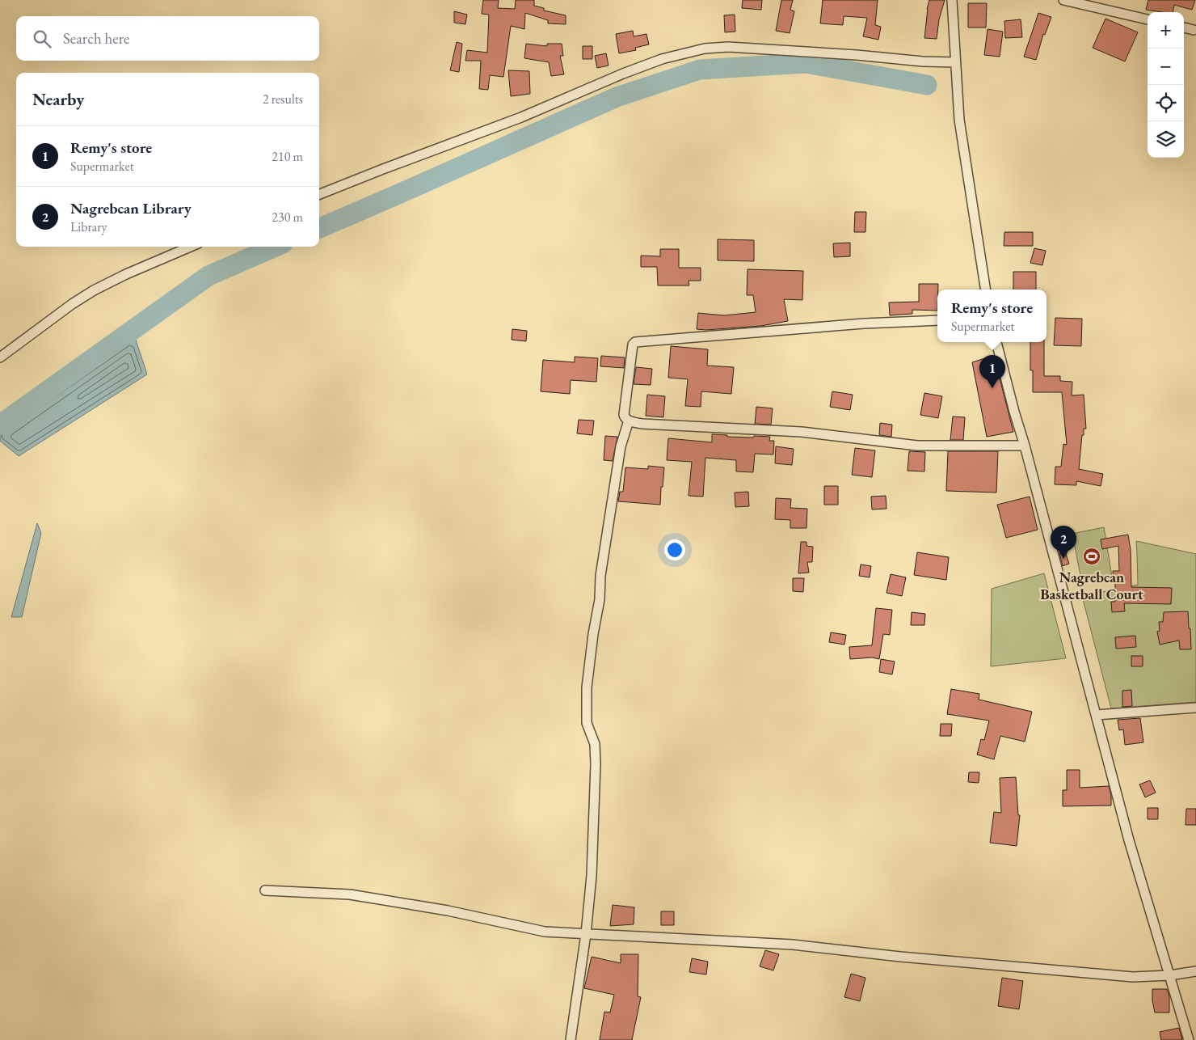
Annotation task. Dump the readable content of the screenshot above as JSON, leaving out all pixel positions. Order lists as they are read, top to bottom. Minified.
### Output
{"places":{"sports":["Nagrebcan Basketball Court"]},"page":{"map_buttons":["+","−"],"search":"Search here","heading":["Nearby","2 results"],"list":[{"mark":"1","name":"Remy's store","note":"Supermarket","value":"210 m"},{"mark":"2","name":"Nagrebcan Library","note":"Library","value":"230 m"}],"popup":["Remy's store","Supermarket"],"pins":["1","2"]}}
